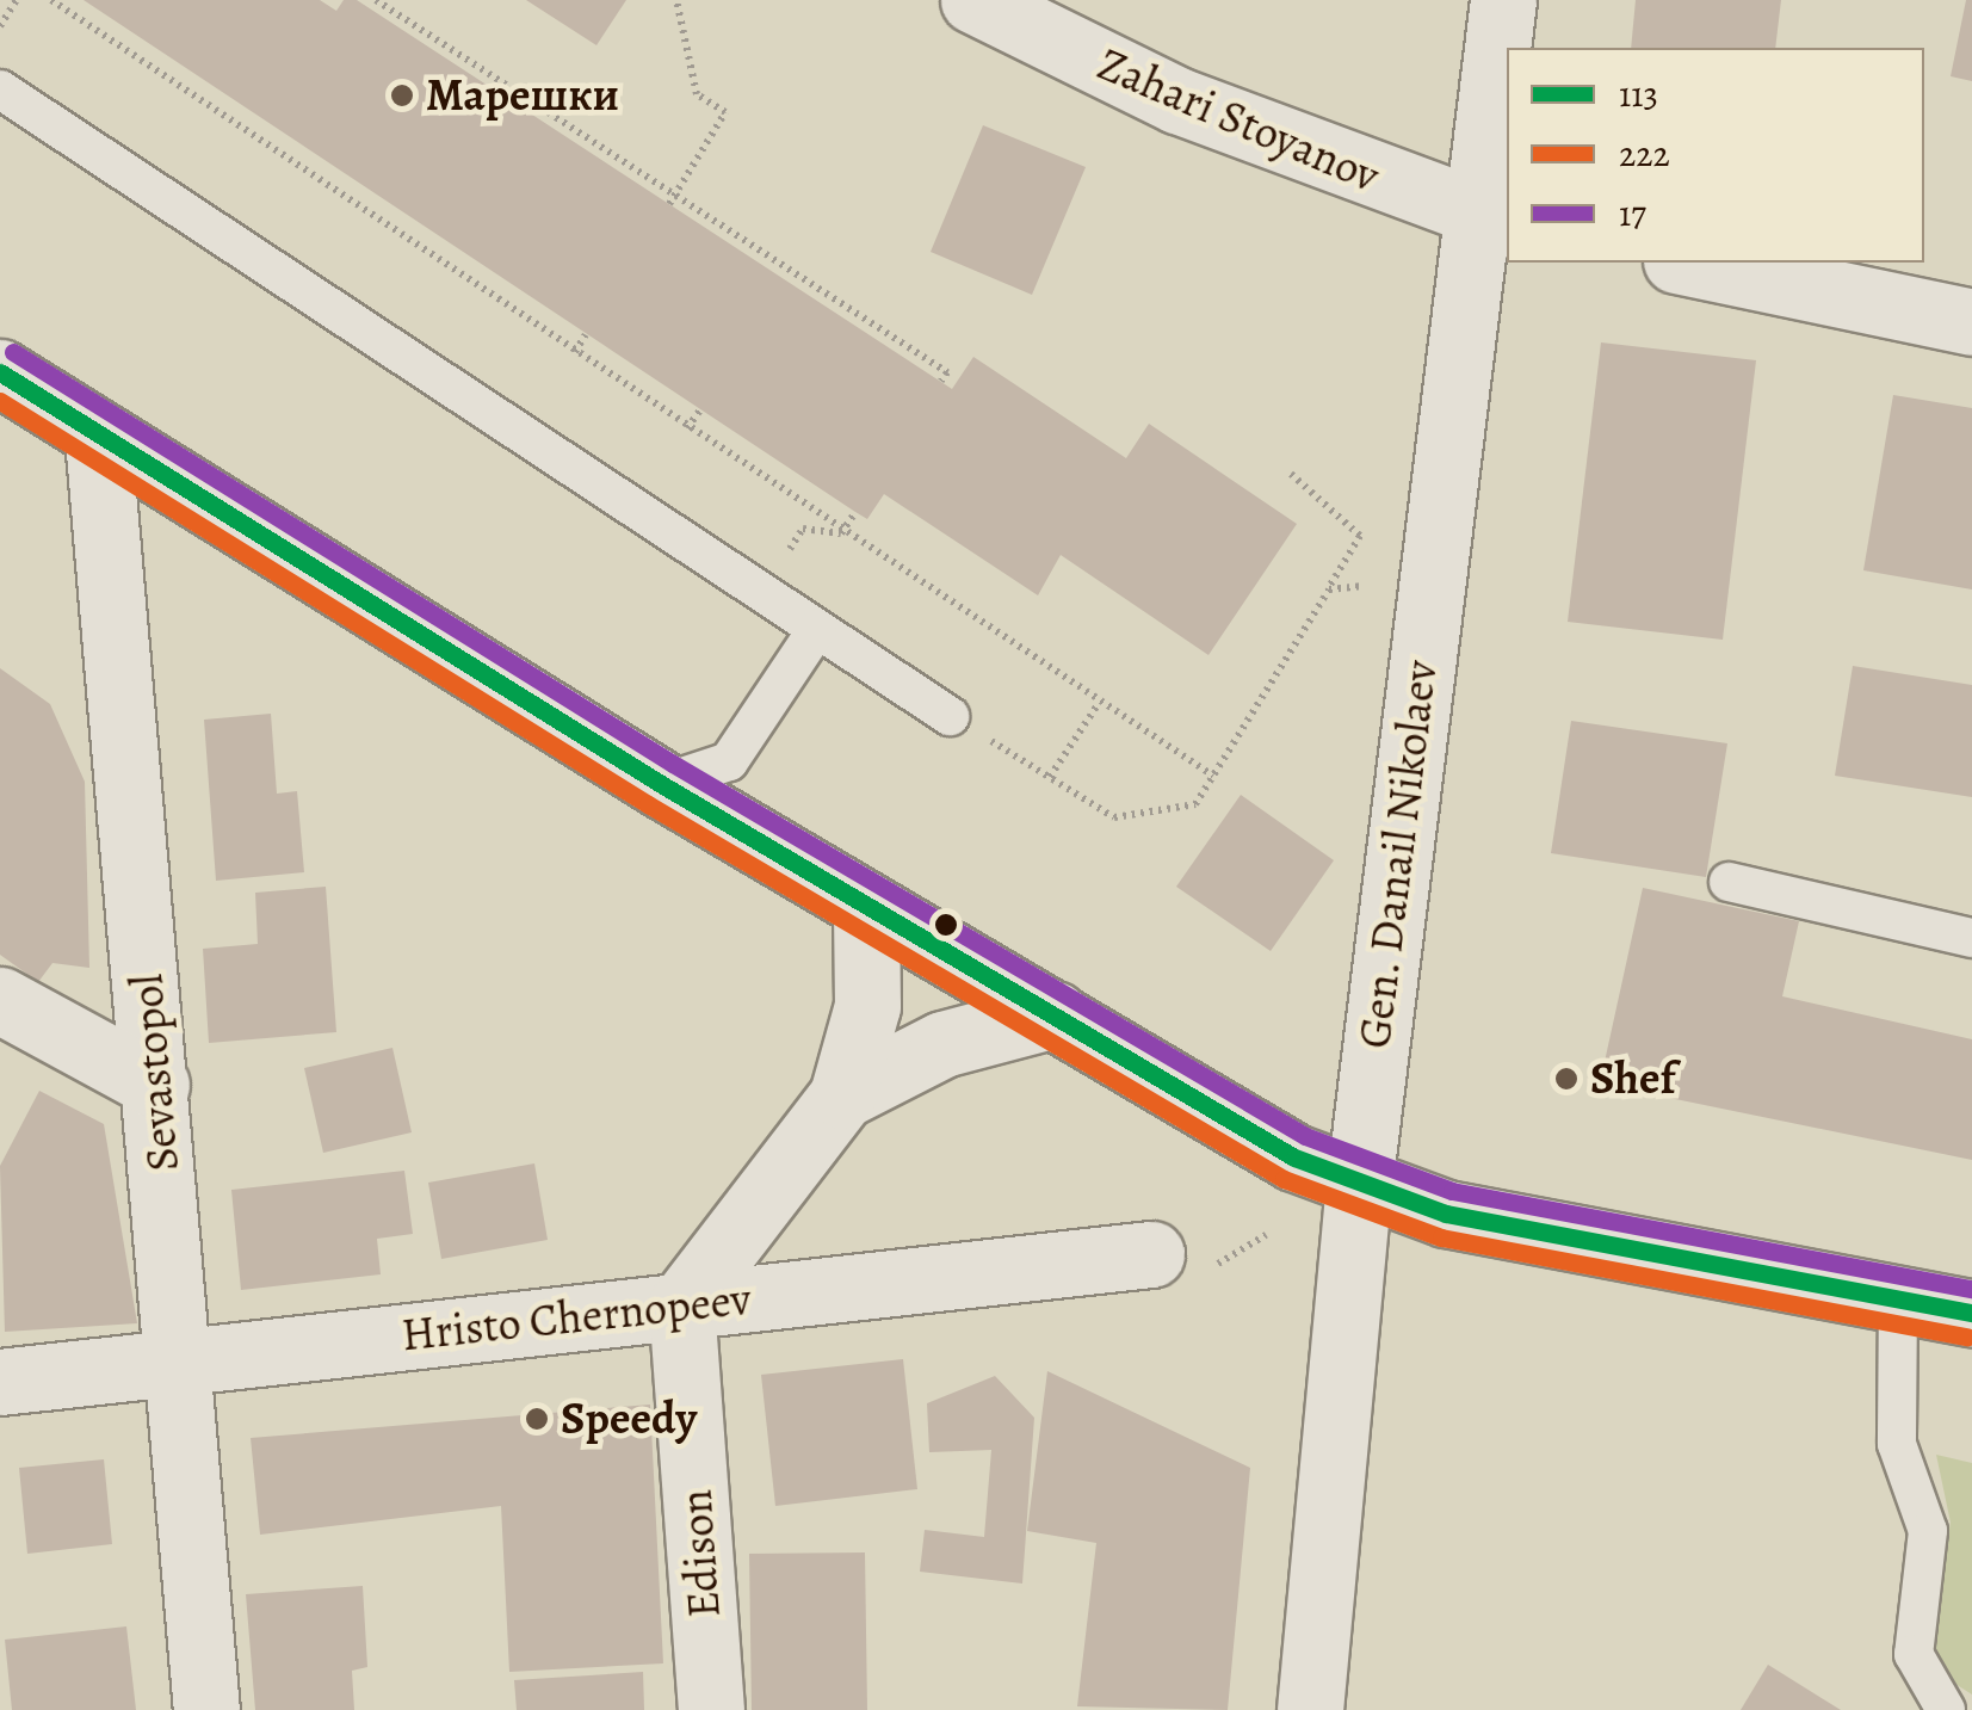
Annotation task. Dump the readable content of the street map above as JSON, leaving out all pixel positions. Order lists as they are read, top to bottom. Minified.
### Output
{"streets":{"street":["Zahari Stoyanov","Gen. Danail Nikolaev","Sevastopol","Hristo Chernopeev","Edison"]},"crossings":[["Zahari Stoyanov","Gen. Danail Nikolaev"],["Sevastopol","Hristo Chernopeev"],["Hristo Chernopeev","Edison"]],"places":["Марешки","Shef","Speedy"],"lines":["transit line 17","transit line 113","transit line 222"],"legend":["113","222","17"]}
